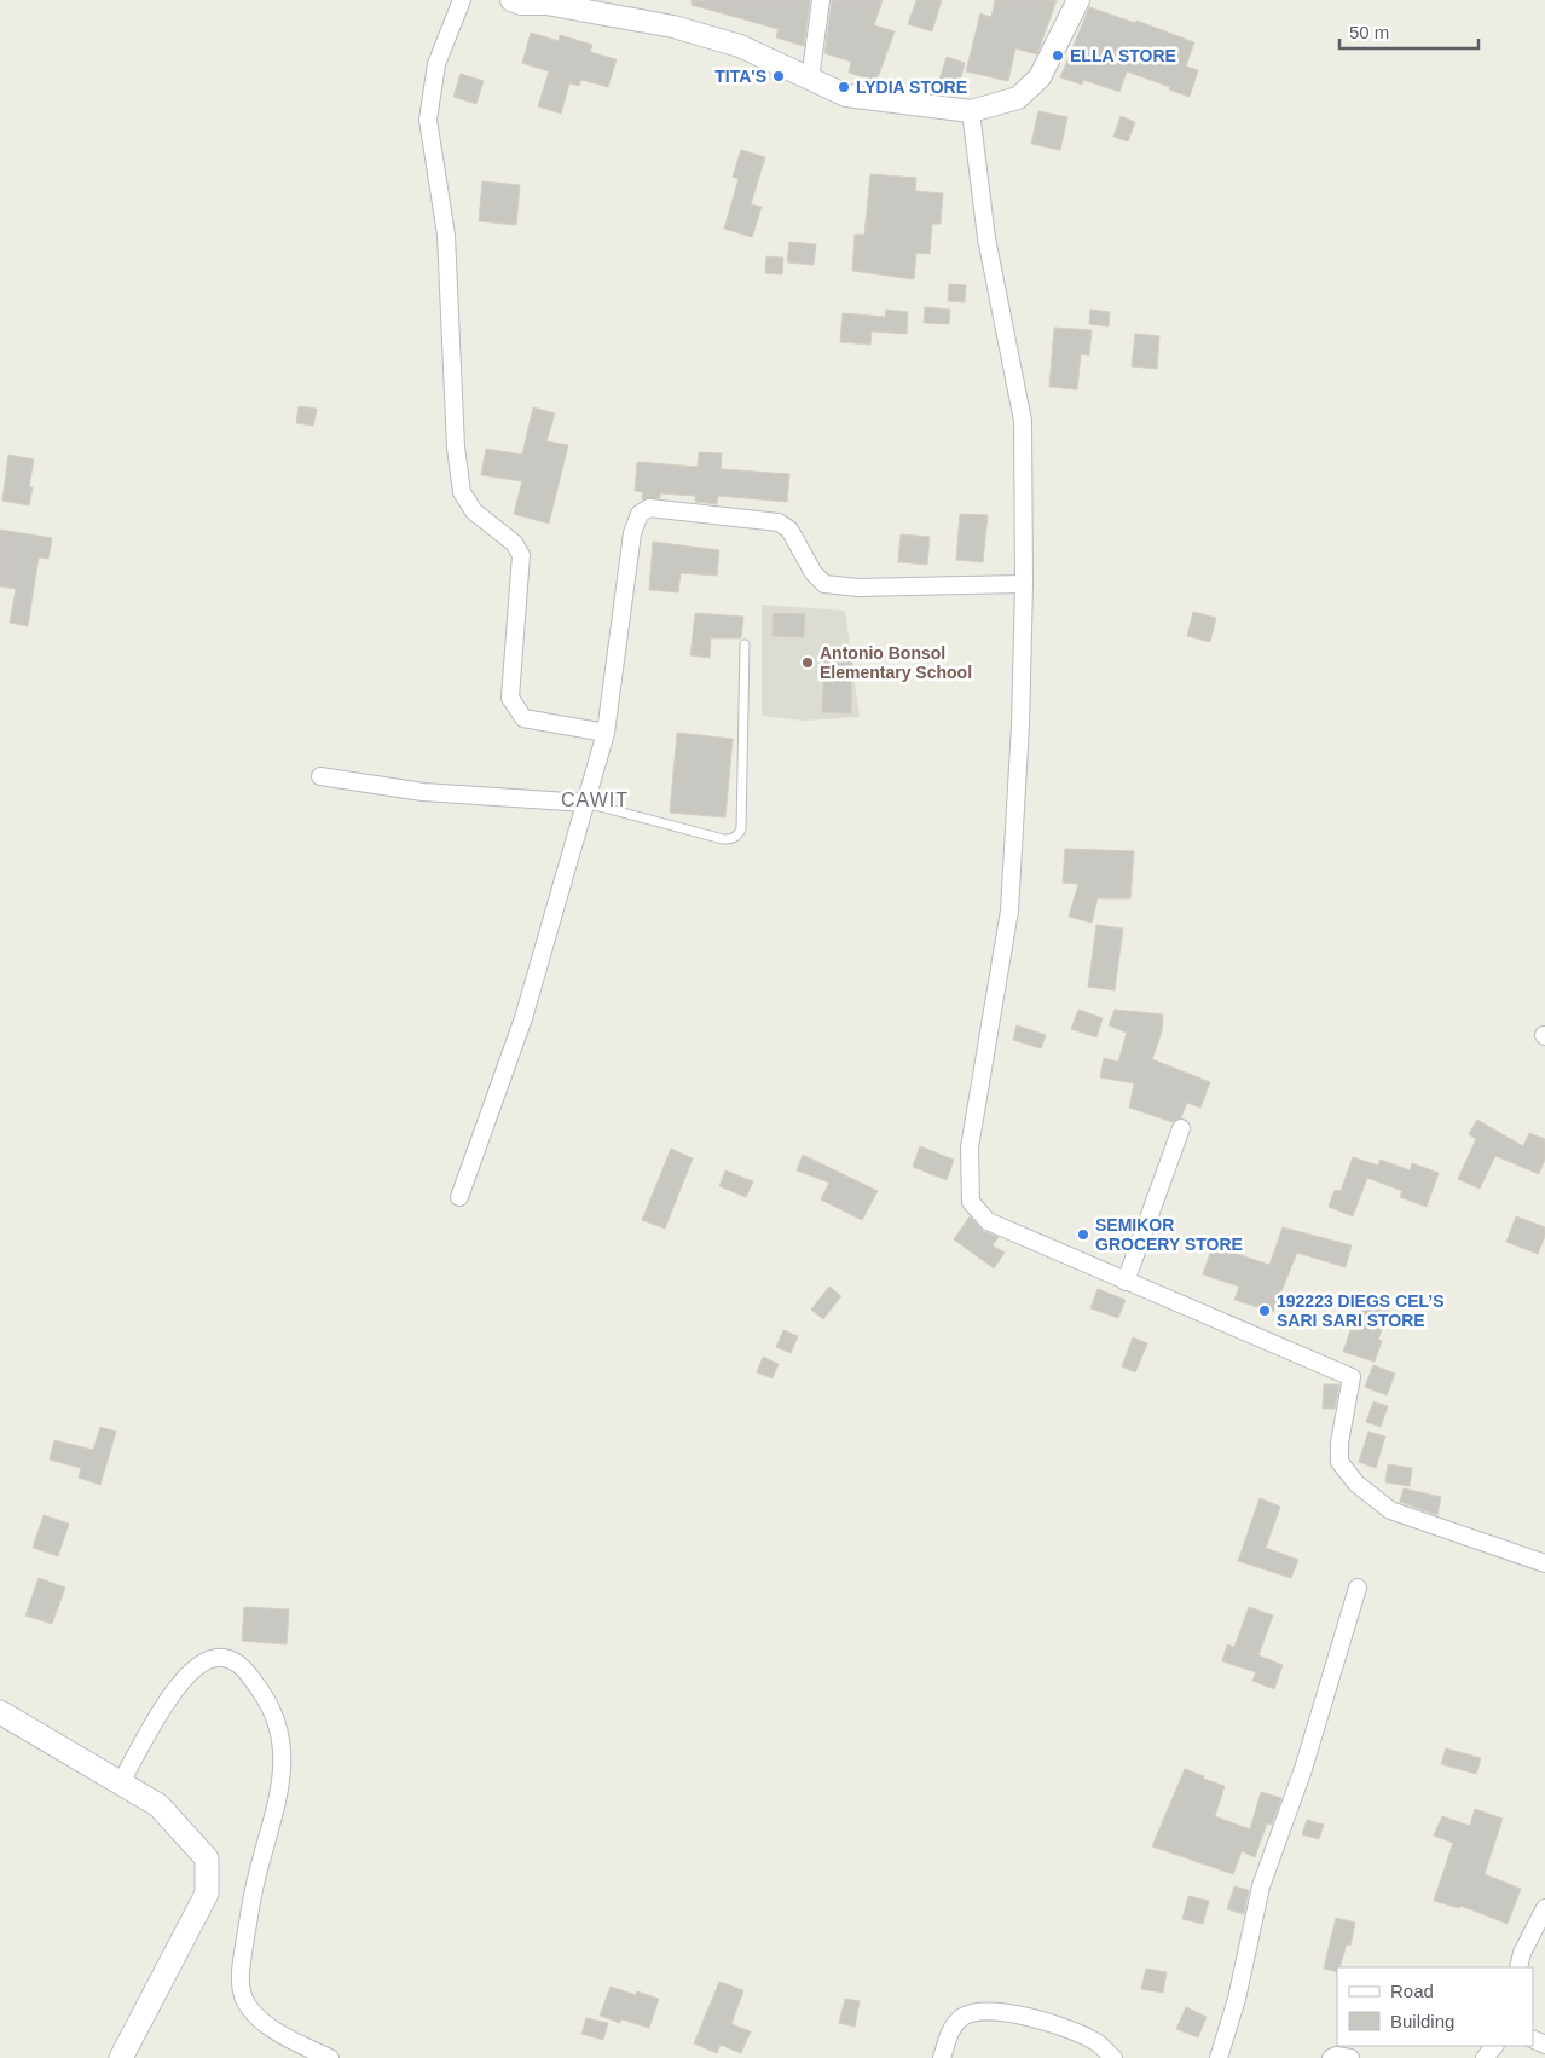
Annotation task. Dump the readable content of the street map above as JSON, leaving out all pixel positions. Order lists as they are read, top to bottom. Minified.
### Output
{"districts":["CAWIT"],"places":["ELLA STORE","TITA'S","LYDIA STORE","Antonio Bonsol Elementary School","SEMIKOR GROCERY STORE","192223 DIEGS CEL’S SARI SARI STORE"],"legend":["Road","Building"],"scale_bar":"50 m"}
